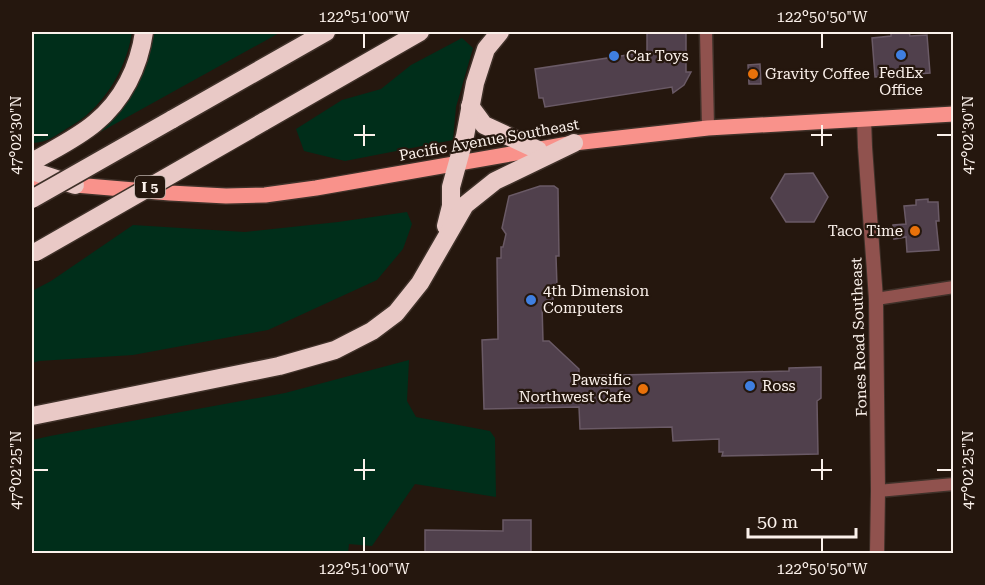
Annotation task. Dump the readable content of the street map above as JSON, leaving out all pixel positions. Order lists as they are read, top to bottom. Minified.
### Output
{"streets":{"highway":["I 5"],"main road":["Pacific Avenue Southeast"],"street":["Fones Road Southeast"]},"crossings":[["Pacific Avenue Southeast","Fones Road Southeast"]],"places":["FedEx Office","Car Toys","Gravity Coffee","Taco Time","4th Dimension Computers","Ross","Pawsific Northwest Cafe"],"scale_bar":"50 m","coordinates":["122°51'00\"W","122°50'50\"W","47°02'30\"N","47°02'25\"N"]}
